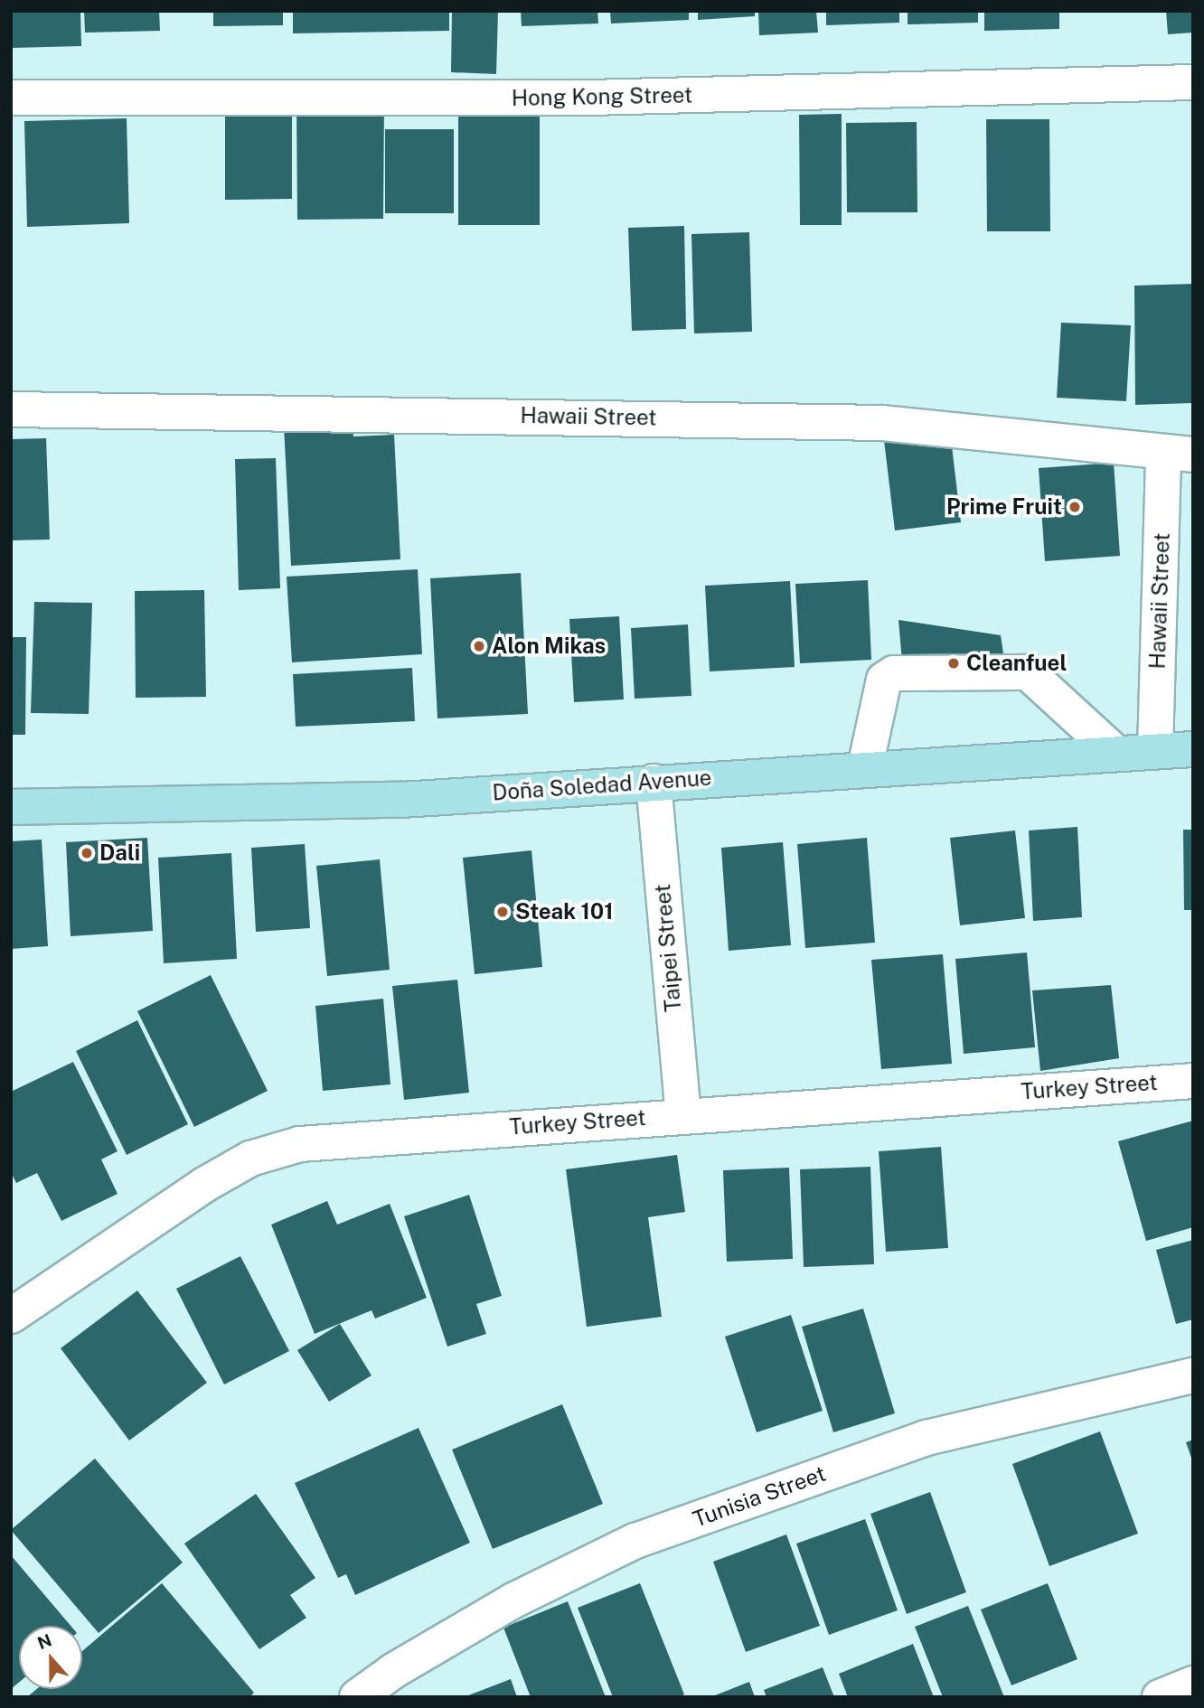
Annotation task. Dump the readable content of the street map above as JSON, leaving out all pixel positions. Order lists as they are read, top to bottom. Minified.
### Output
{"streets":{"main road":["Doña Soledad Avenue"],"street":["Hong Kong Street","Hawaii Street","Taipei Street","Turkey Street","Tunisia Street"]},"crossings":[["Hawaii Street","Doña Soledad Avenue"],["Doña Soledad Avenue","Taipei Street"],["Taipei Street","Turkey Street"]],"places":["Prime Fruit","Alon Mikas","Cleanfuel","Dali","Steak 101"],"north":"top"}
